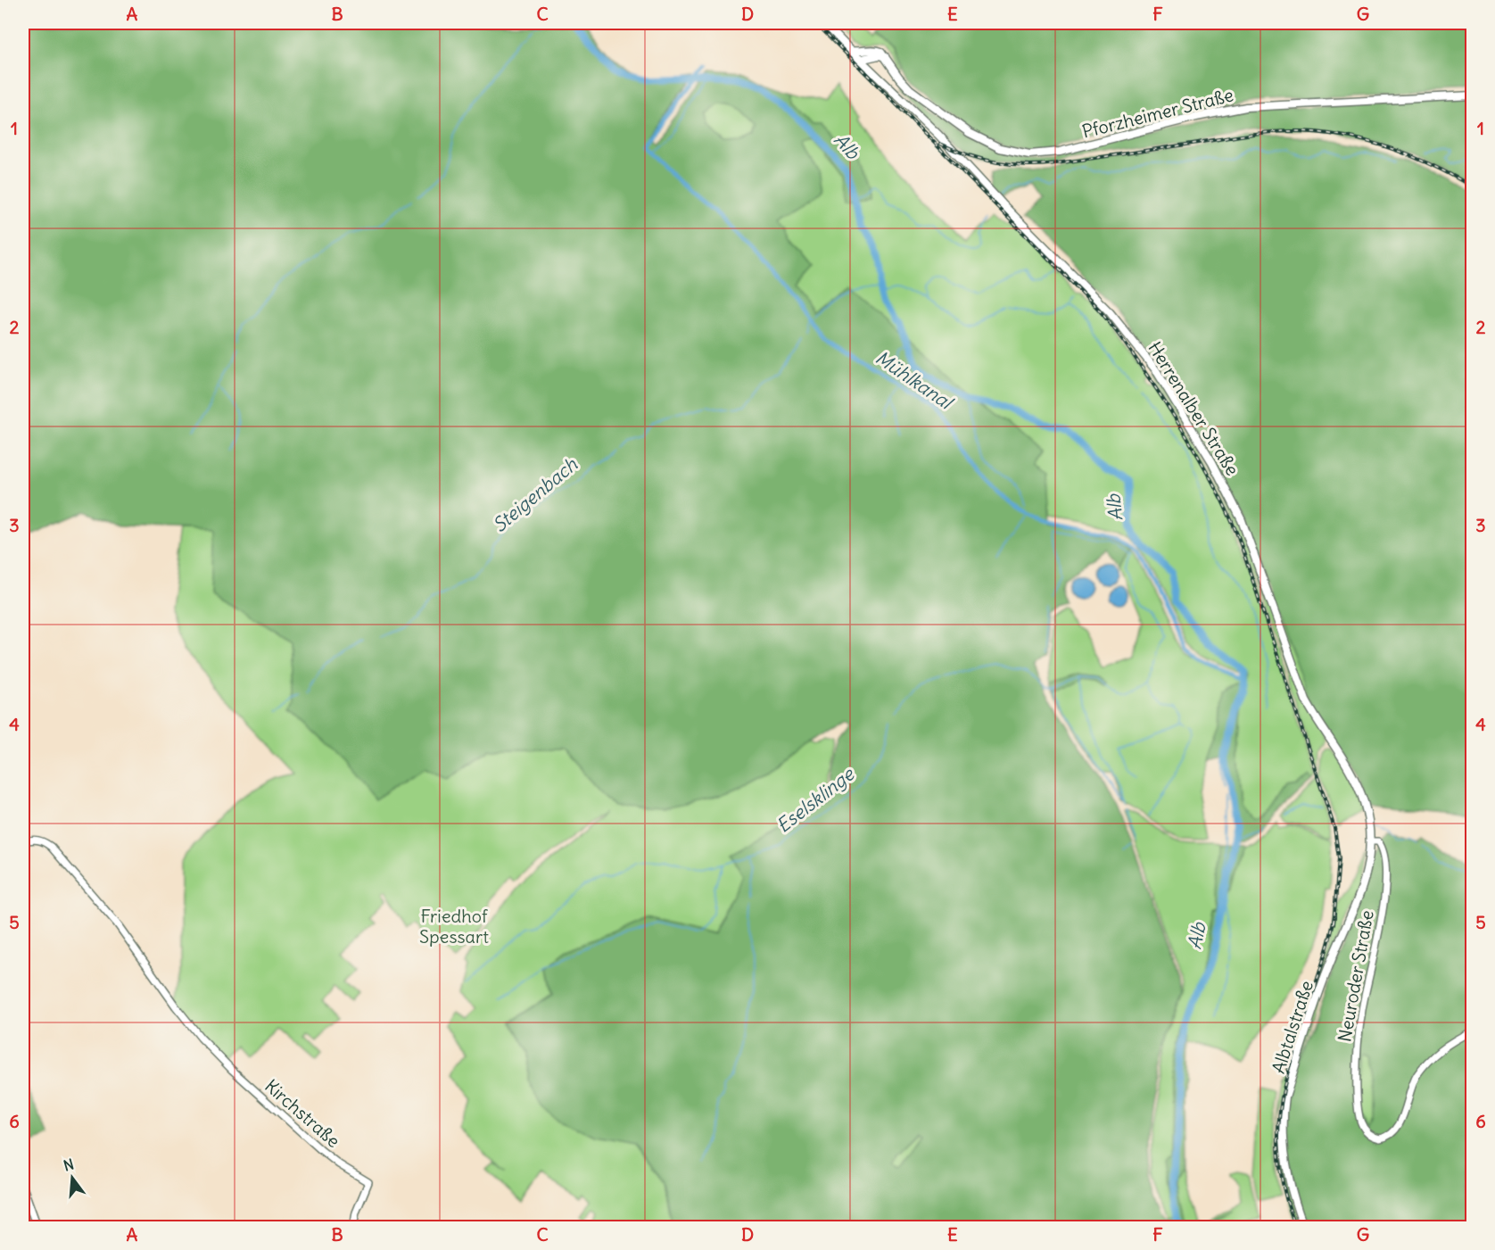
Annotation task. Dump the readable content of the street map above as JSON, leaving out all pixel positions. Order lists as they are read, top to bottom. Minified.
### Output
{"streets":{"main road":["Pforzheimer Straße","Herrenalber Straße","Albtalstraße"],"street":["Neuroder Straße","Kirchstraße"]},"crossings":[["Herrenalber Straße","Neuroder Straße"],["Herrenalber Straße","Albtalstraße"],["Neuroder Straße","Albtalstraße"]],"water":["Alb","Mühlkanal","Steigenbach","Eselsklinge"],"parks":["Friedhof Spessart"],"north":"top","grid":{"columns":["A","B","C","D","E","F","G"],"rows":["1","2","3","4","5","6"]}}
